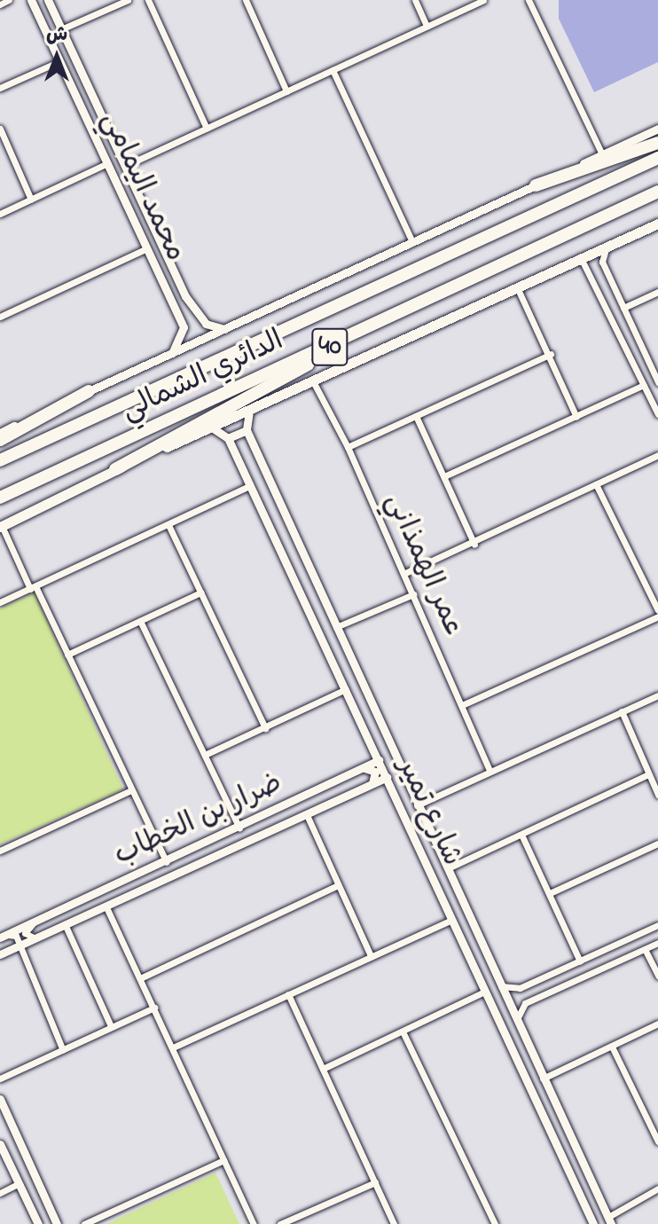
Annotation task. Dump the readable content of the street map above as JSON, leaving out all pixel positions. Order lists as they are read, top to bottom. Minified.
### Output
{"streets":{"highway":["40","الدائري الشمالي"],"street":["محمد اليمامي","عمر الهمذاني","شارع تمير","ضرار بن الخطاب"]},"crossings":[["محمد اليمامي","الدائري الشمالي"],["الدائري الشمالي","عمر الهمذاني"],["شارع تمير","ضرار بن الخطاب"]],"north":"top"}
